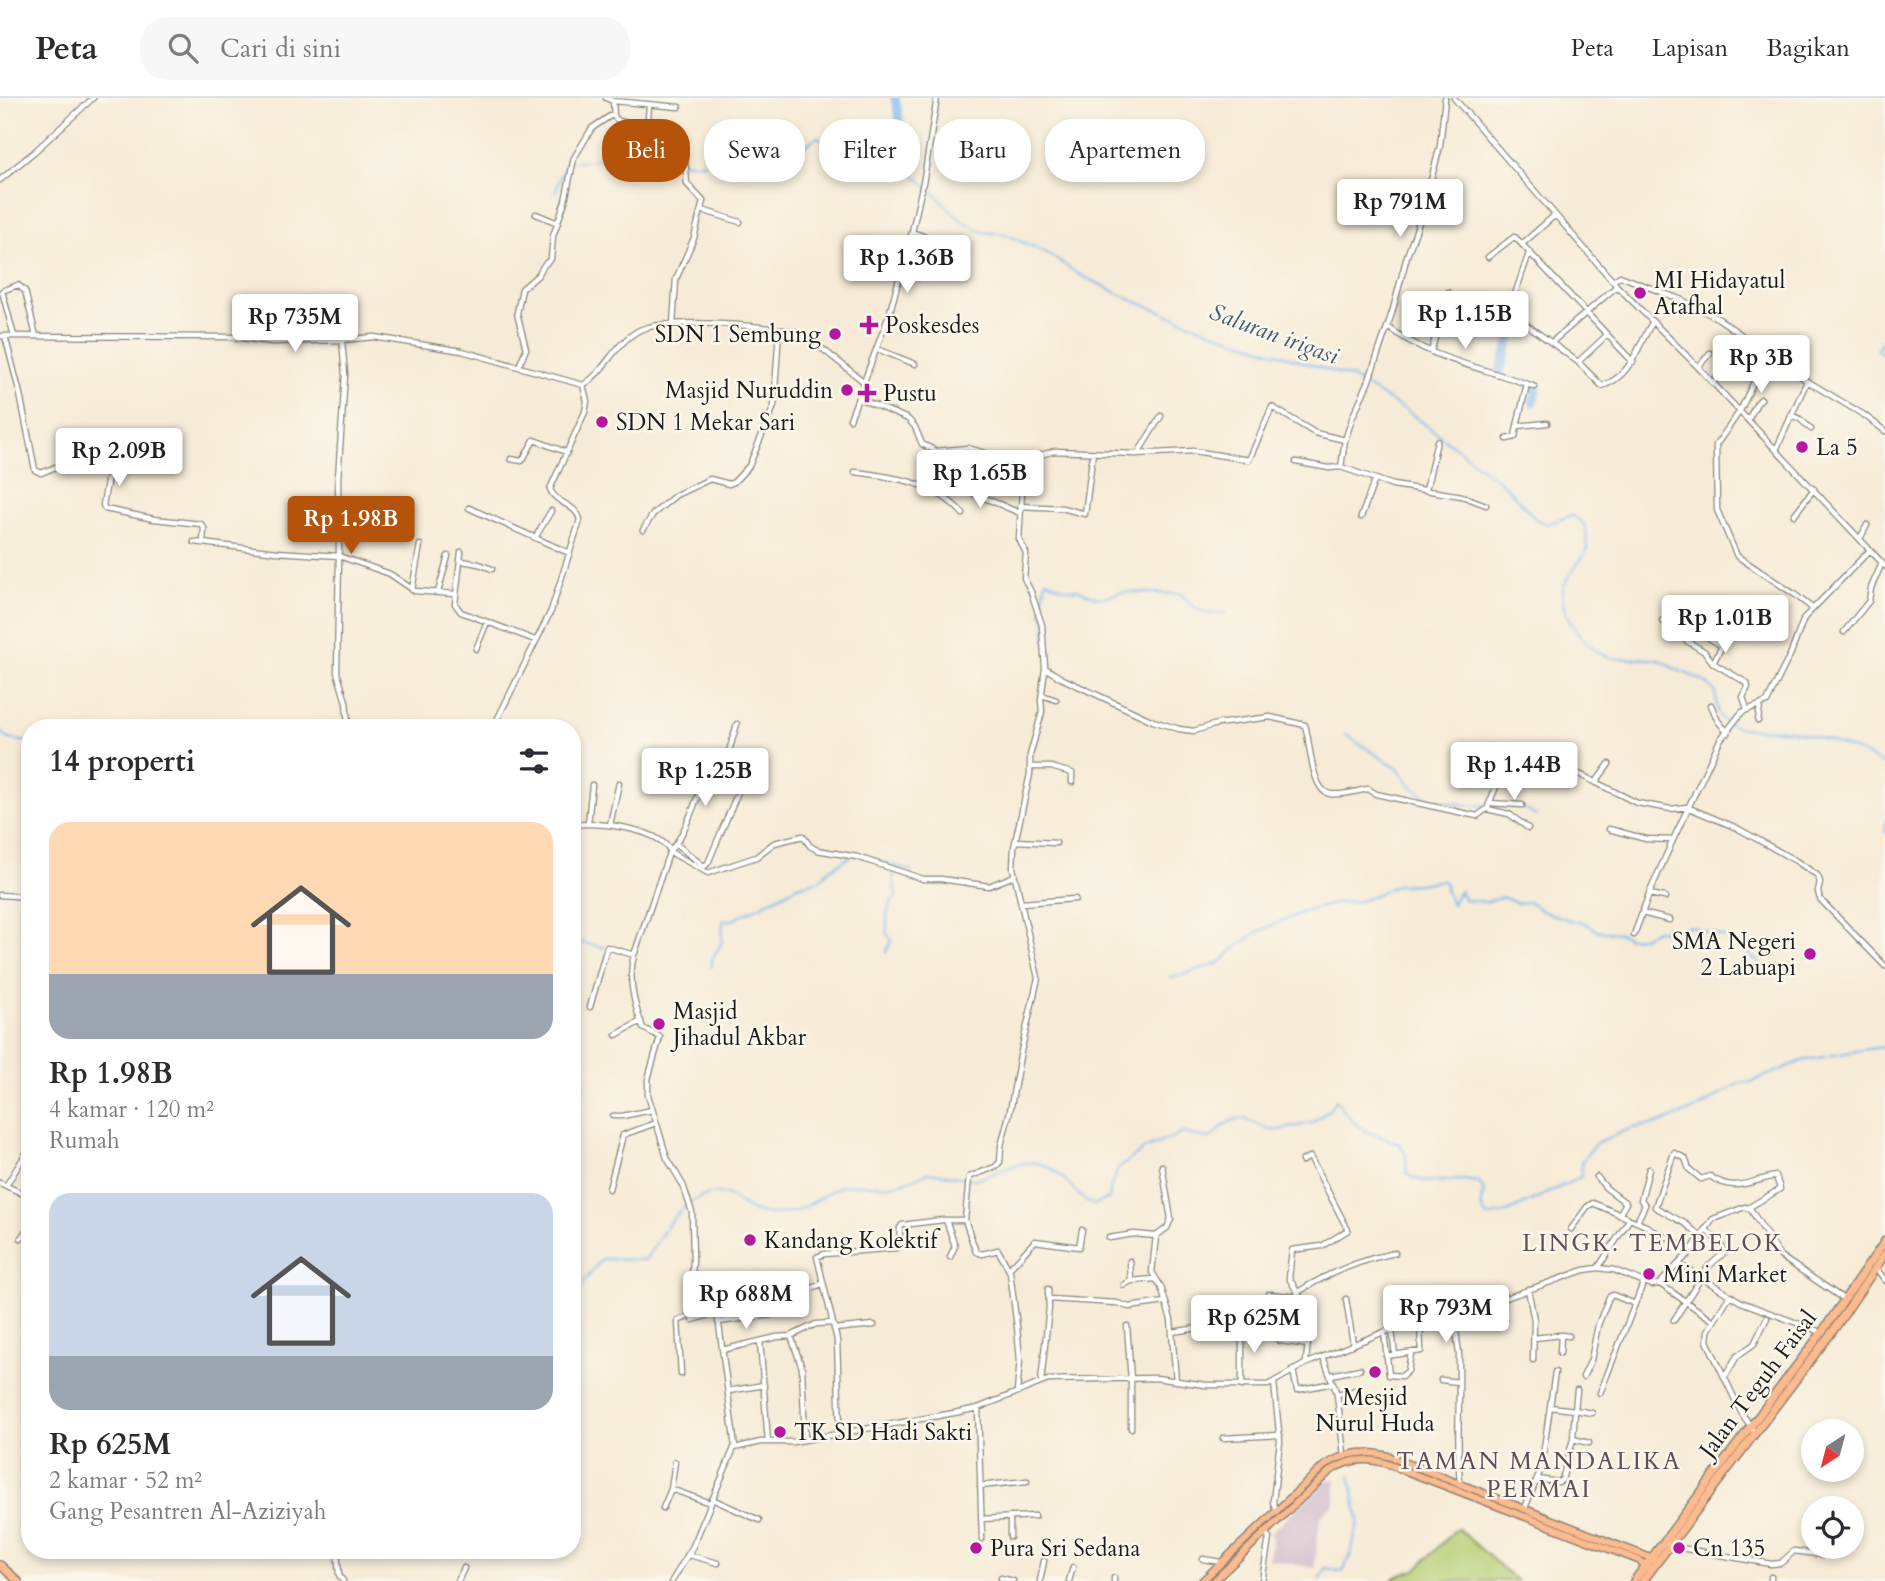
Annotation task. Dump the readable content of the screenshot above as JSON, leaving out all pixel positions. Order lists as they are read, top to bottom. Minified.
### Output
{"streets":{"highway":["Jalan Teguh Faisal"]},"districts":["LINGK. TEMBELOK","TAMAN MANDALIKA PERMAI"],"water":["Saluran irigasi"],"places":{"other":["MI Hidayatul Atafhal","SDN 1 Sembung","Masjid Nuruddin","SDN 1 Mekar Sari","La 5","SMA Negeri 2 Labuapi","Masjid Jihadul Akbar","Kandang Kolektif","Mini Market","Mesjid Nurul Huda","TK SD Hadi Sakti","Pura Sri Sedana","Cn 135"],"health":["Poskesdes","Pustu"]},"north":"bottom left","page":{"header":"Peta","search":"Cari di sini","nav":["Peta","Lapisan","Bagikan"],"chip":["Beli","Sewa","Filter","Baru","Apartemen"],"price":["Rp 791M","Rp 1.36B","Rp 1.15B","Rp 735M","Rp 3B","Rp 2.09B","Rp 1.65B","Rp 1.98B","Rp 1.01B","Rp 1.44B","Rp 1.25B","Rp 688M","Rp 793M","Rp 625M"],"heading":"14 properti","list":[{"name":"Rp 1.98B","note":"4 kamar · 120 m² · Rumah"},{"name":"Rp 625M","note":"2 kamar · 52 m² · Gang Pesantren Al-Aziziyah"}]}}
